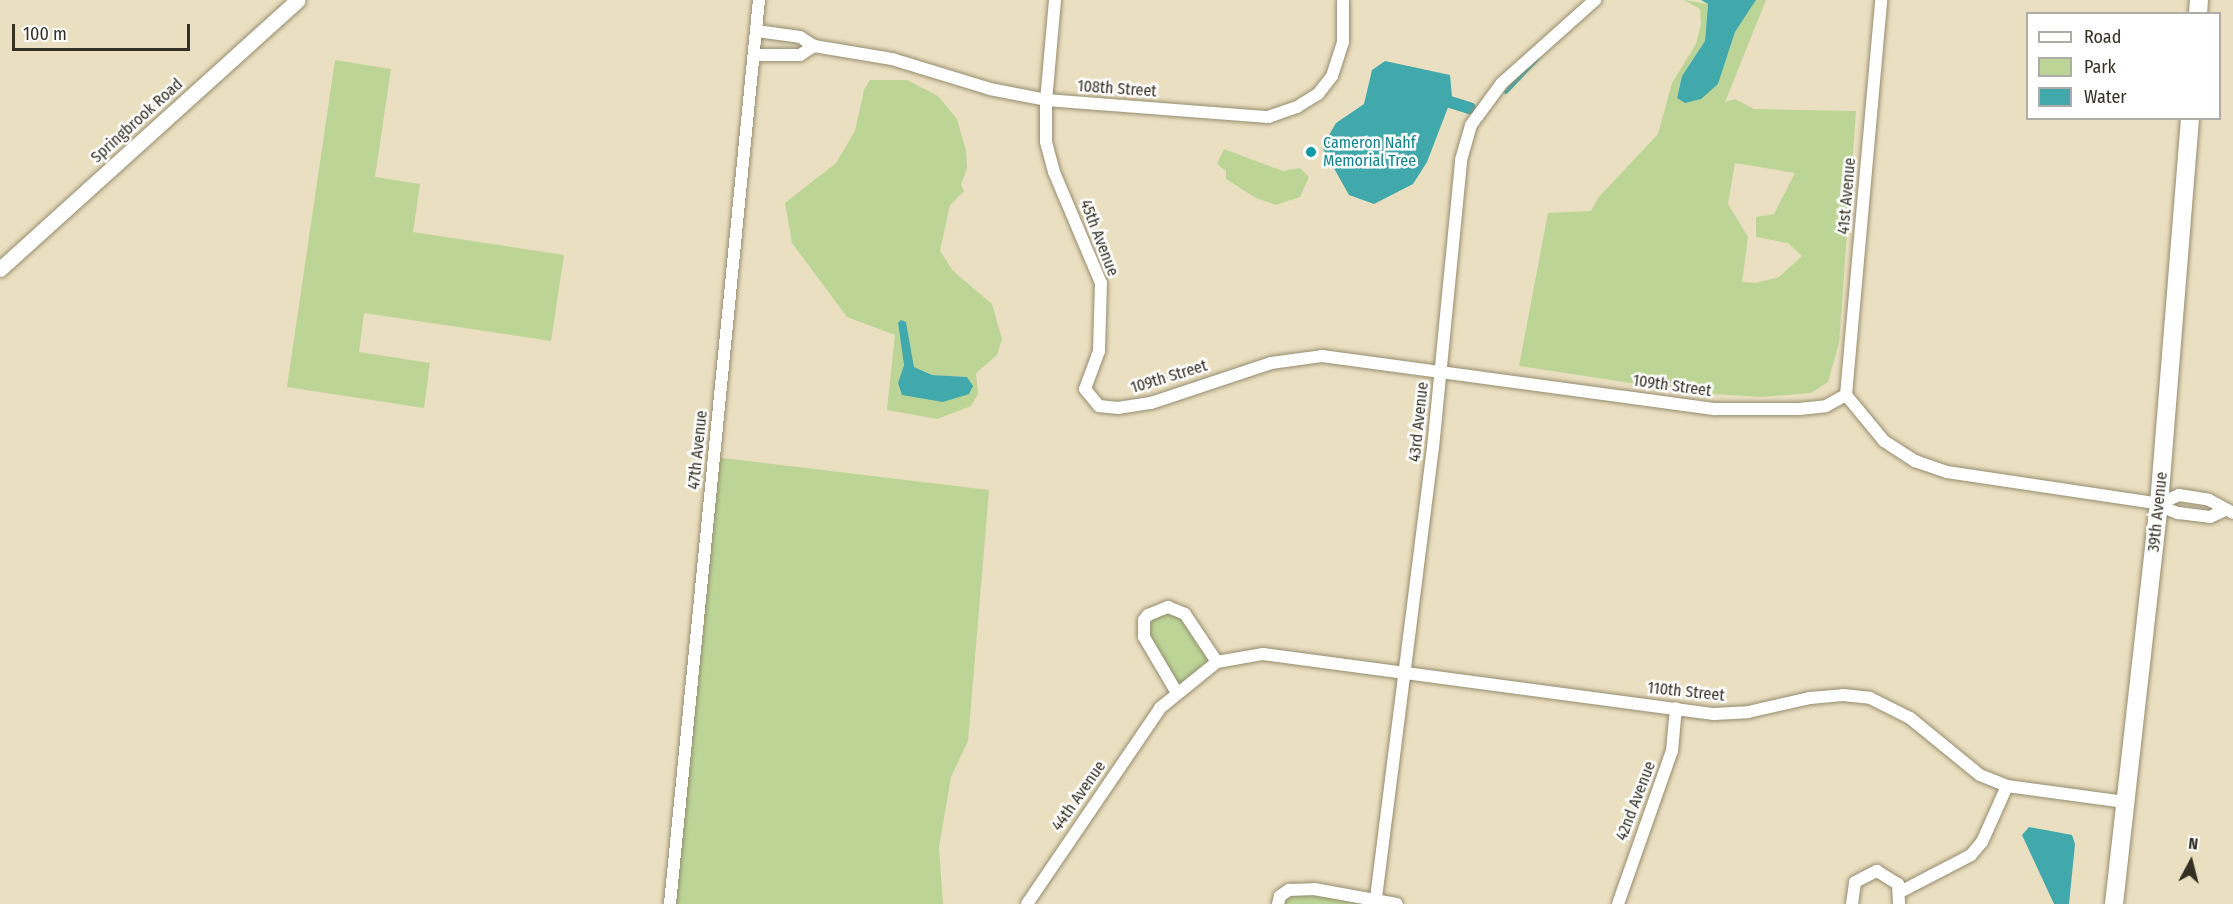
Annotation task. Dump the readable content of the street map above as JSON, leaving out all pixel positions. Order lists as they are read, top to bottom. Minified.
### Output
{"streets":{"main road":["39th Avenue"],"street":["108th Street","Springbrook Road","41st Avenue","45th Avenue","109th Street","43rd Avenue","47th Avenue","110th Street","44th Avenue","42nd Avenue"]},"crossings":[["108th Street","45th Avenue"],["108th Street","47th Avenue"],["41st Avenue","109th Street"],["45th Avenue","109th Street"],["109th Street","43rd Avenue"],["43rd Avenue","110th Street"],["39th Avenue","110th Street"],["110th Street","44th Avenue"],["110th Street","42nd Avenue"]],"places":["Cameron Nahf Memorial Tree"],"legend":["Road","Park","Water"],"scale_bar":"100 m","north":"top"}
